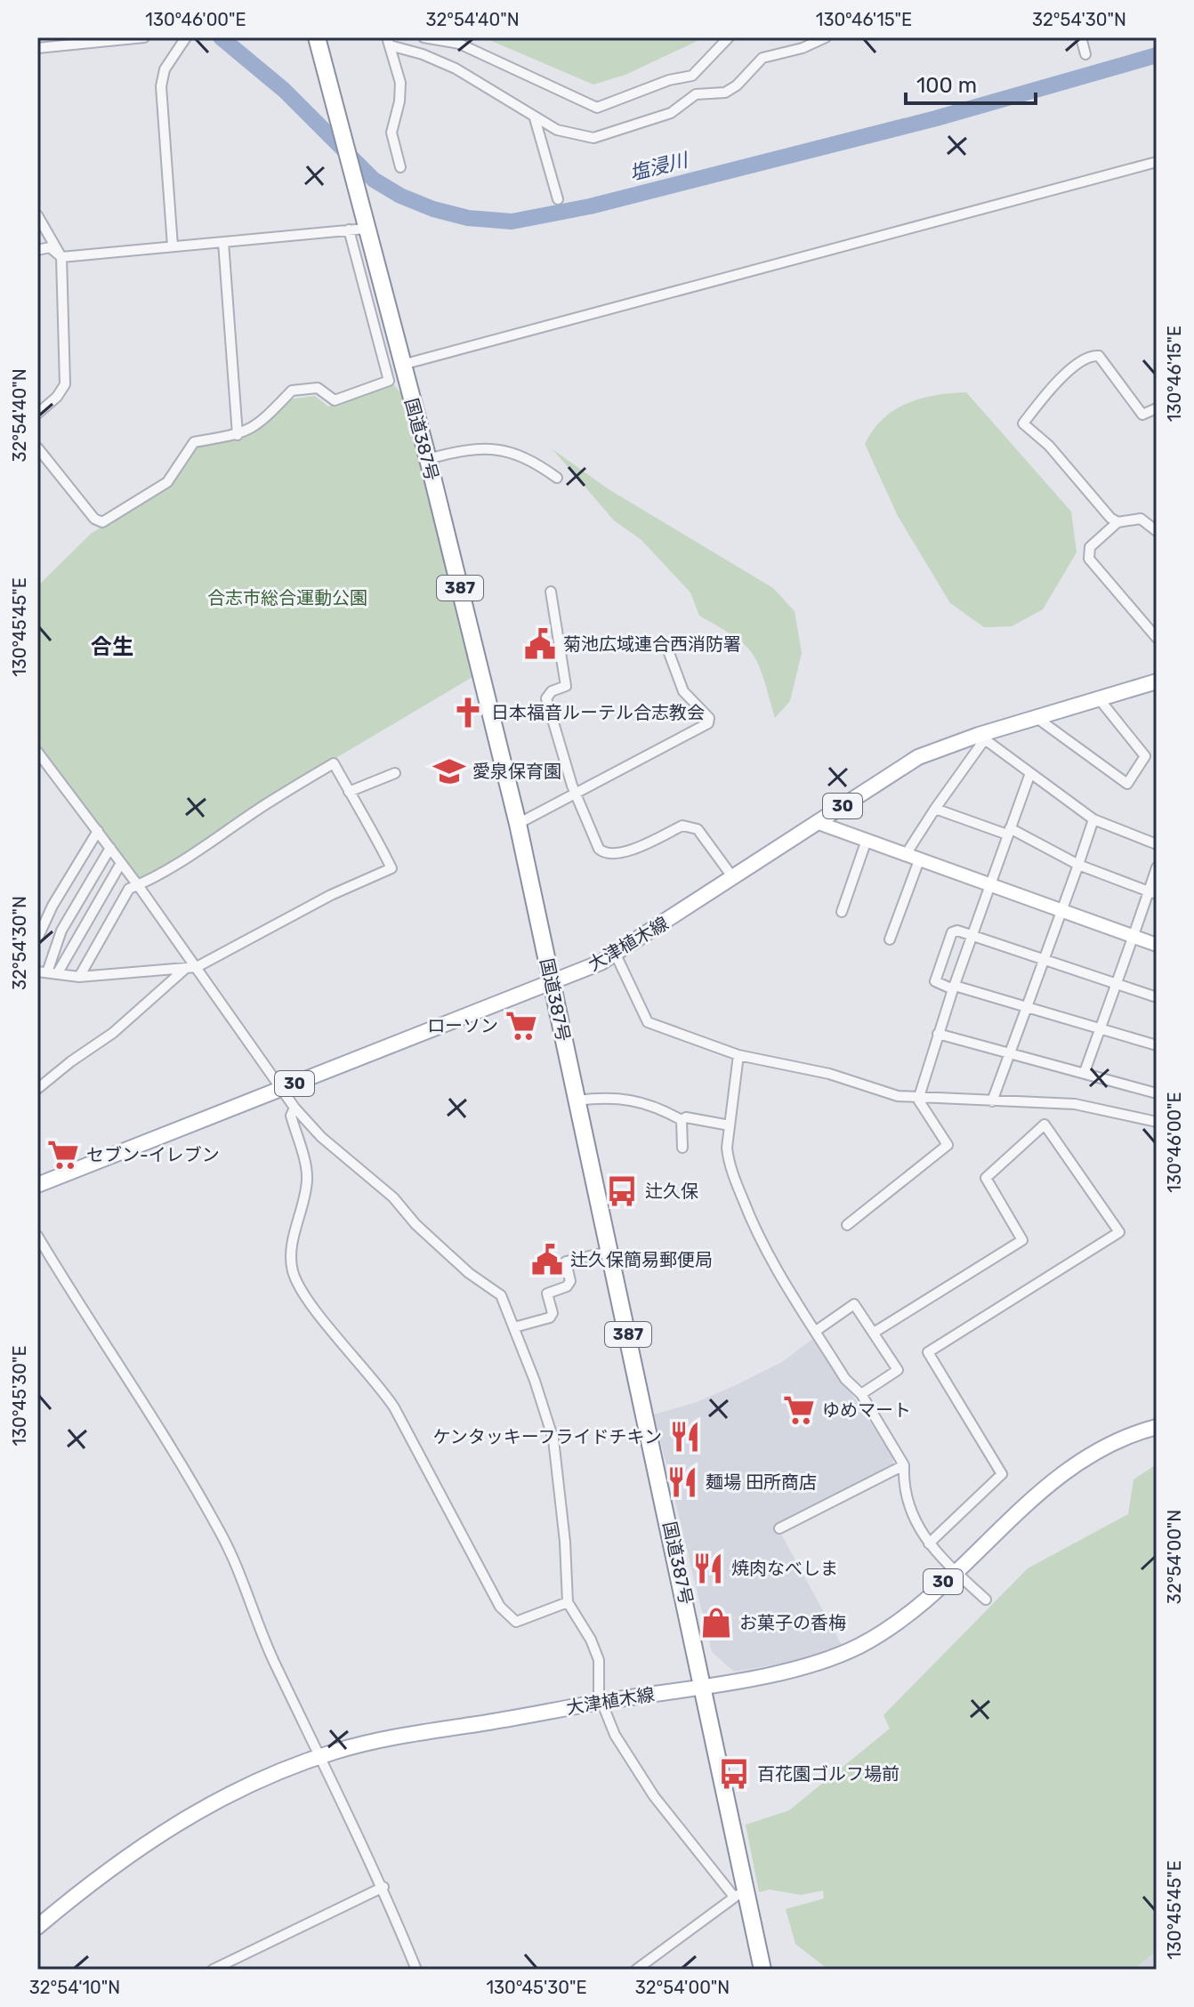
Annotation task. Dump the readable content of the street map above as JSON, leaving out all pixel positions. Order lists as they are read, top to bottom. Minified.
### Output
{"streets":{"highway":["国道387号","387"],"main road":["30","大津植木線"]},"crossings":[["国道387号","大津植木線"]],"districts":["合生"],"water":["塩浸川"],"parks":["合志市総合運動公園"],"places":{"public building":["菊池広域連合西消防署","辻久保簡易郵便局"],"church":["日本福音ルーテル合志教会"],"school or university":["愛泉保育園"],"supermarket":["ローソン","セブン-イレブン","ゆめマート"],"bus stop":["辻久保","百花園ゴルフ場前"],"restaurant":["ケンタッキーフライドチキン","麺場 田所商店","焼肉なべしま"],"shop":["お菓子の香梅"]},"scale_bar":"100 m","coordinates":["130°46'00\"E","32°54'40\"N","130°46'15\"E","32°54'30\"N","130°45'45\"E","130°45'30\"E","32°54'00\"N","32°54'10\"N"]}
